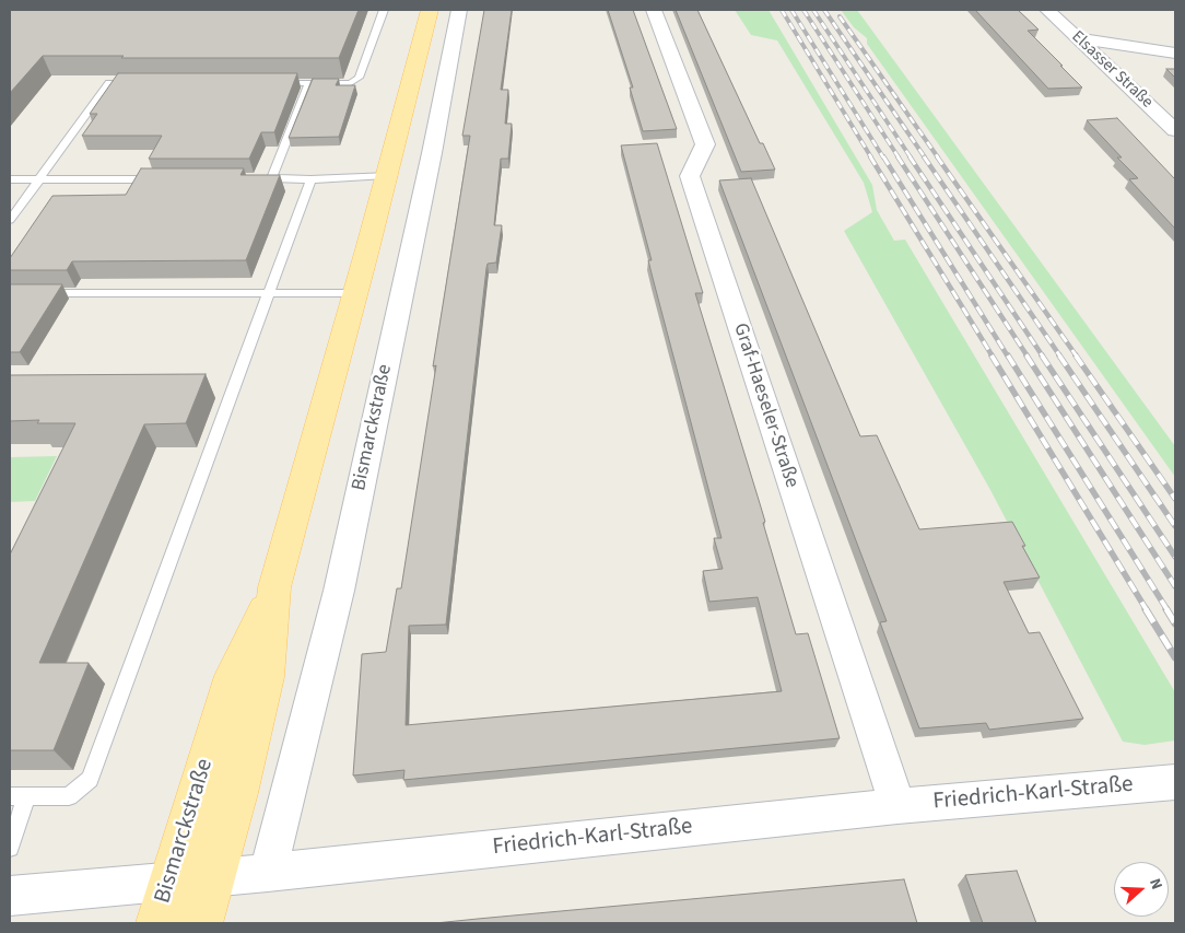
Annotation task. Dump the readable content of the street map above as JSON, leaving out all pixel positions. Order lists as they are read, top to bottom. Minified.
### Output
{"streets":{"main road":["Bismarckstraße"],"street":["Elsasser Straße","Graf-Haeseler-Straße","Friedrich-Karl-Straße"]},"crossings":[["Graf-Haeseler-Straße","Friedrich-Karl-Straße"],["Bismarckstraße","Friedrich-Karl-Straße"]],"north":"right"}
